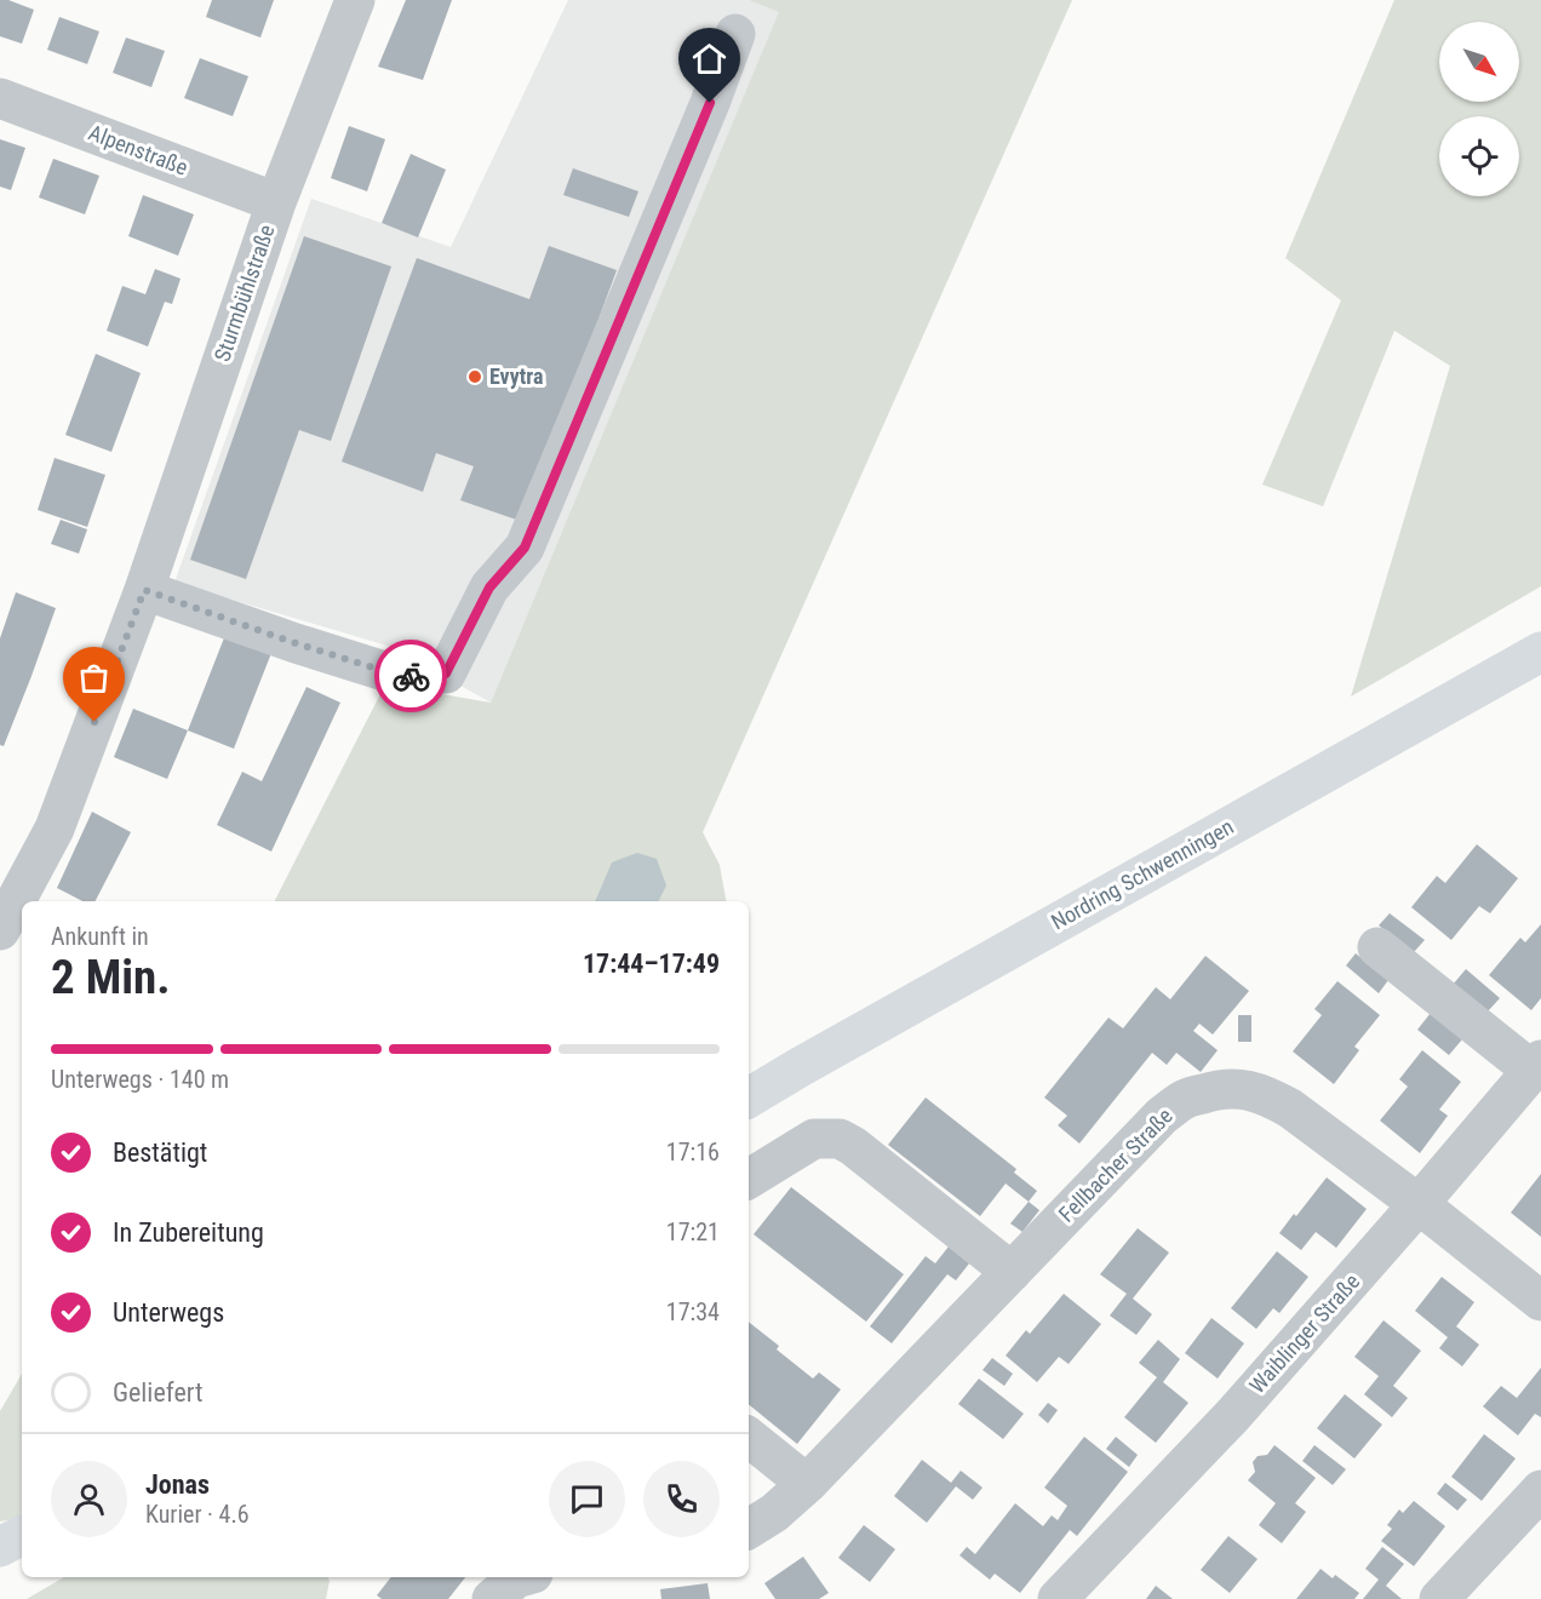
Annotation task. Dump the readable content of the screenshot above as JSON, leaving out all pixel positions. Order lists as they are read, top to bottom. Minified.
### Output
{"streets":{"main road":["Nordring Schwenningen"],"street":["Alpenstraße","Sturmbühlstraße","Fellbacher Straße","Waiblinger Straße"]},"crossings":[["Alpenstraße","Sturmbühlstraße"],["Fellbacher Straße","Waiblinger Straße"]],"places":["Evytra"],"north":"bottom right","page":{"heading":["2 Min.","Ankunft in","17:44–17:49"],"panel":["Jonas","Kurier · 4.6"],"bar":"Unterwegs · 140 m","list":[["Bestätigt","17:16"],["In Zubereitung","17:21"],["Unterwegs","17:34"],"Geliefert"]}}
